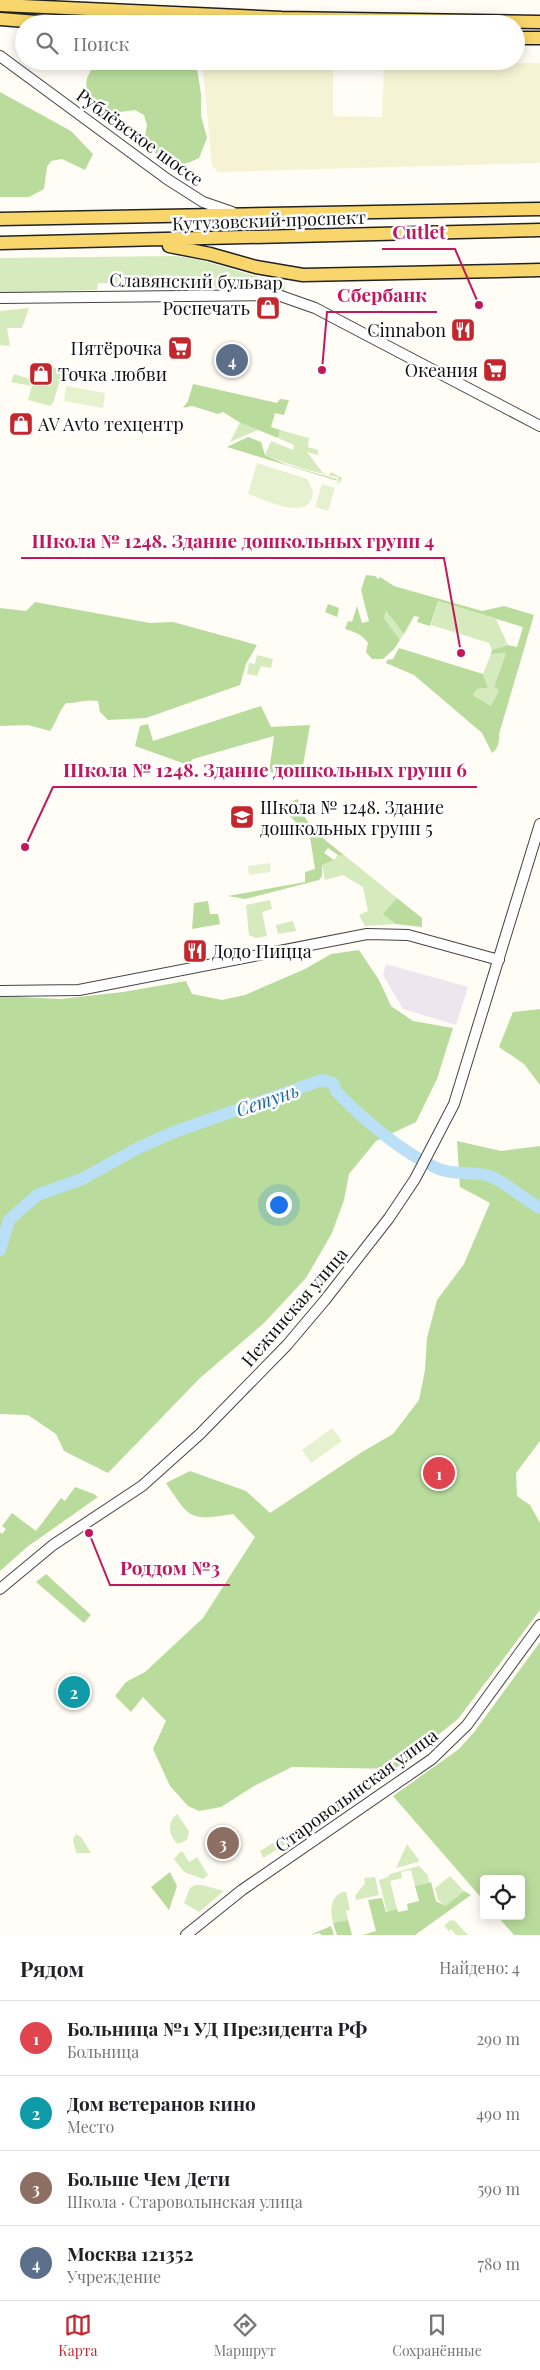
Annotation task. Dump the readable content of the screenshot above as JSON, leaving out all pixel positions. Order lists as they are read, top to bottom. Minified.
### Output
{"streets":{"main road":["Кутузовский проспект"],"street":["Рублёвское шоссе","Славянский бульвар","Нежинская улица","Староволынская улица"]},"crossings":[["Рублёвское шоссе","Кутузовский проспект"]],"water":["Сетунь"],"places":{"other":["Cutlet","Сбербанк","Школа № 1248. Здание дошкольных групп 4","Школа № 1248. Здание дошкольных групп 6","Роддом №3"],"shop":["Роспечать","Точка любви","AV Avto техцентр"],"restaurant":["Cinnabon","Додо Пицца"],"supermarket":["Пятёрочка","Океания"],"school or university":["Школа № 1248. Здание дошкольных групп 5"]},"page":{"search":"Поиск","pins":["4","1","2","3"],"heading":["Рядом","Найдено: 4"],"list":[{"mark":"1","name":"Больница №1 УД Президента РФ","note":"Больница","value":"290 m"},{"mark":"2","name":"Дом ветеранов кино","note":"Место","value":"490 m"},{"mark":"3","name":"Больше Чем Дети","note":"Школа · Староволынская улица","value":"590 m"},{"mark":"4","name":"Москва 121352","note":"Учреждение","value":"780 m"}],"nav":["Карта","Маршрут","Сохранённые"]}}
